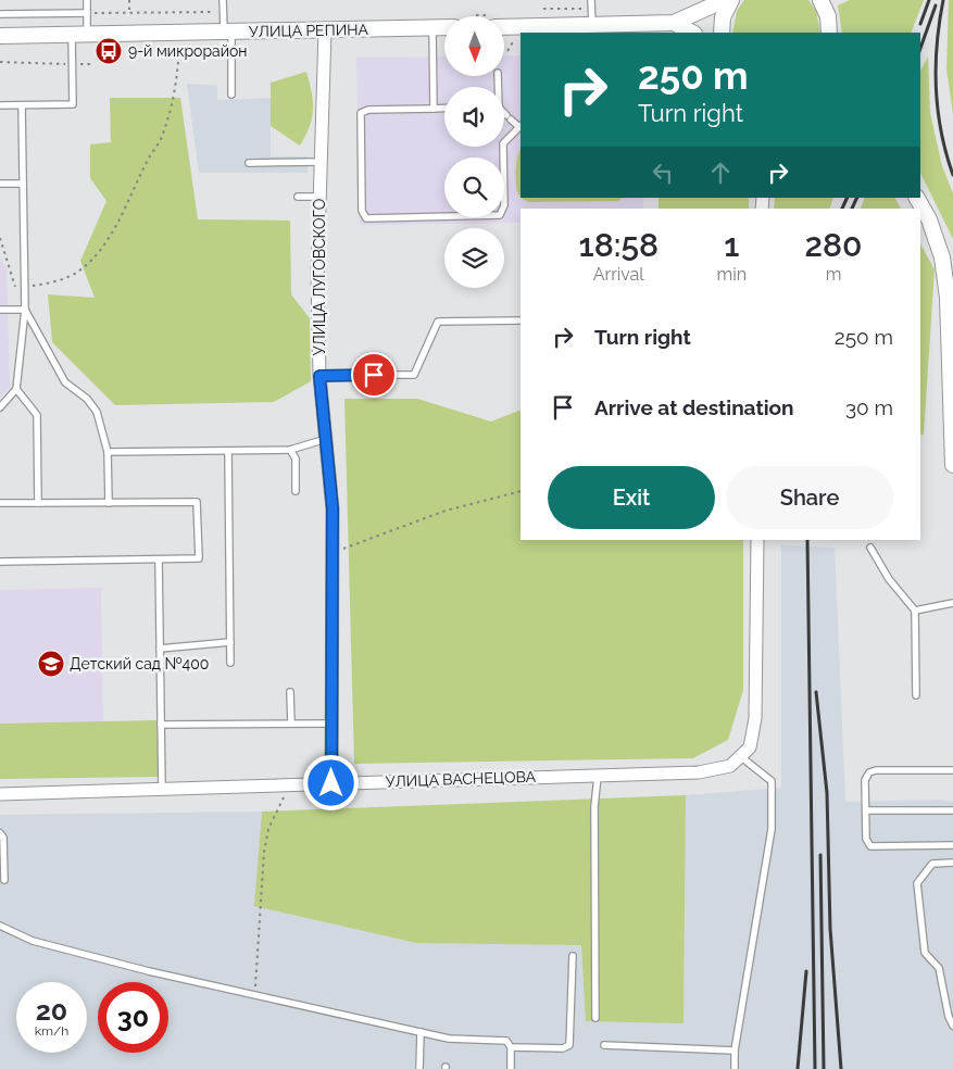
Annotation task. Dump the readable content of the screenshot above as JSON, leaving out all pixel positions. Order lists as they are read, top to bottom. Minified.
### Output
{"streets":{"street":["УЛИЦА РЕПИНА","УЛИЦА ЛУГОВСКОГО","УЛИЦА ВАСНЕЦОВА"]},"crossings":[["УЛИЦА РЕПИНА","УЛИЦА ЛУГОВСКОГО"],["УЛИЦА ЛУГОВСКОГО","УЛИЦА ВАСНЕЦОВА"]],"places":{"bus stop":["9-й микрорайон"],"school or university":["Детский сад №400"]},"north":"bottom","page":{"turn":["250 m","Turn right"],"eta":["18:58","Arrival","1","min","280","m"],"list":[{"name":"Turn right","value":"250 m"},{"name":"Arrive at destination","value":"30 m"}],"buttons":["Exit","Share"],"speed":"20 km/h","limit":"30"}}
